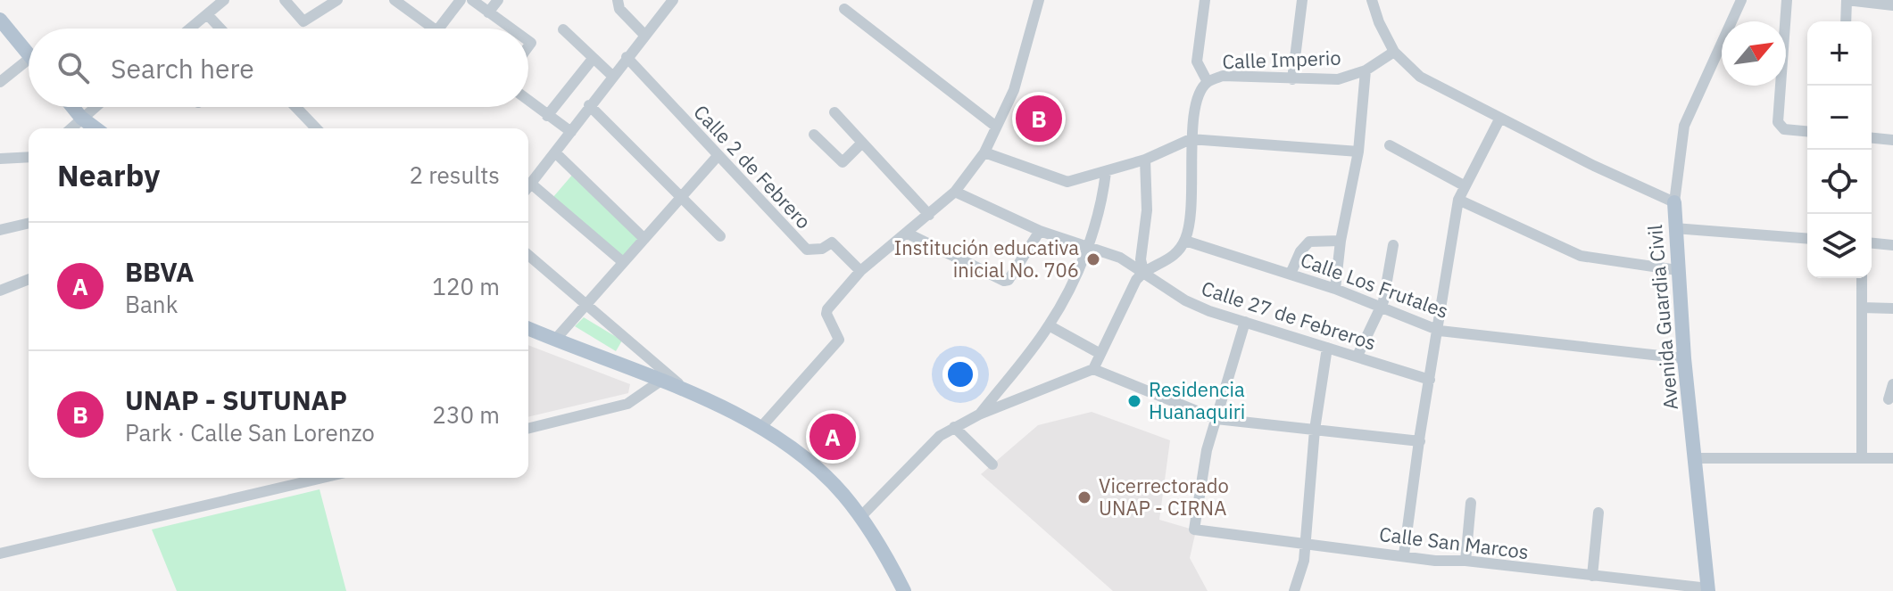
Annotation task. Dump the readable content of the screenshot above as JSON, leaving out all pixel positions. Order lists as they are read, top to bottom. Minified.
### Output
{"streets":{"main road":["Avenida Guardia Civil"],"street":["Calle Imperio","Calle 2 de Febrero","Calle Los Frutales","Calle 27 de Febreros","Calle San Marcos"]},"crossings":[["Calle Imperio","Avenida Guardia Civil"],["Calle Los Frutales","Avenida Guardia Civil"],["Avenida Guardia Civil","Calle San Marcos"]],"places":["Institución educativa inicial No. 706","Residencia Huanaquiri","Vicerrectorado UNAP - CIRNA"],"north":"top right","page":{"map_buttons":["+","−"],"search":"Search here","pins":["B","A"],"heading":["Nearby","2 results"],"list":[{"mark":"A","name":"BBVA","note":"Bank","value":"120 m"},{"mark":"B","name":"UNAP - SUTUNAP","note":"Park · Calle San Lorenzo","value":"230 m"}]}}
